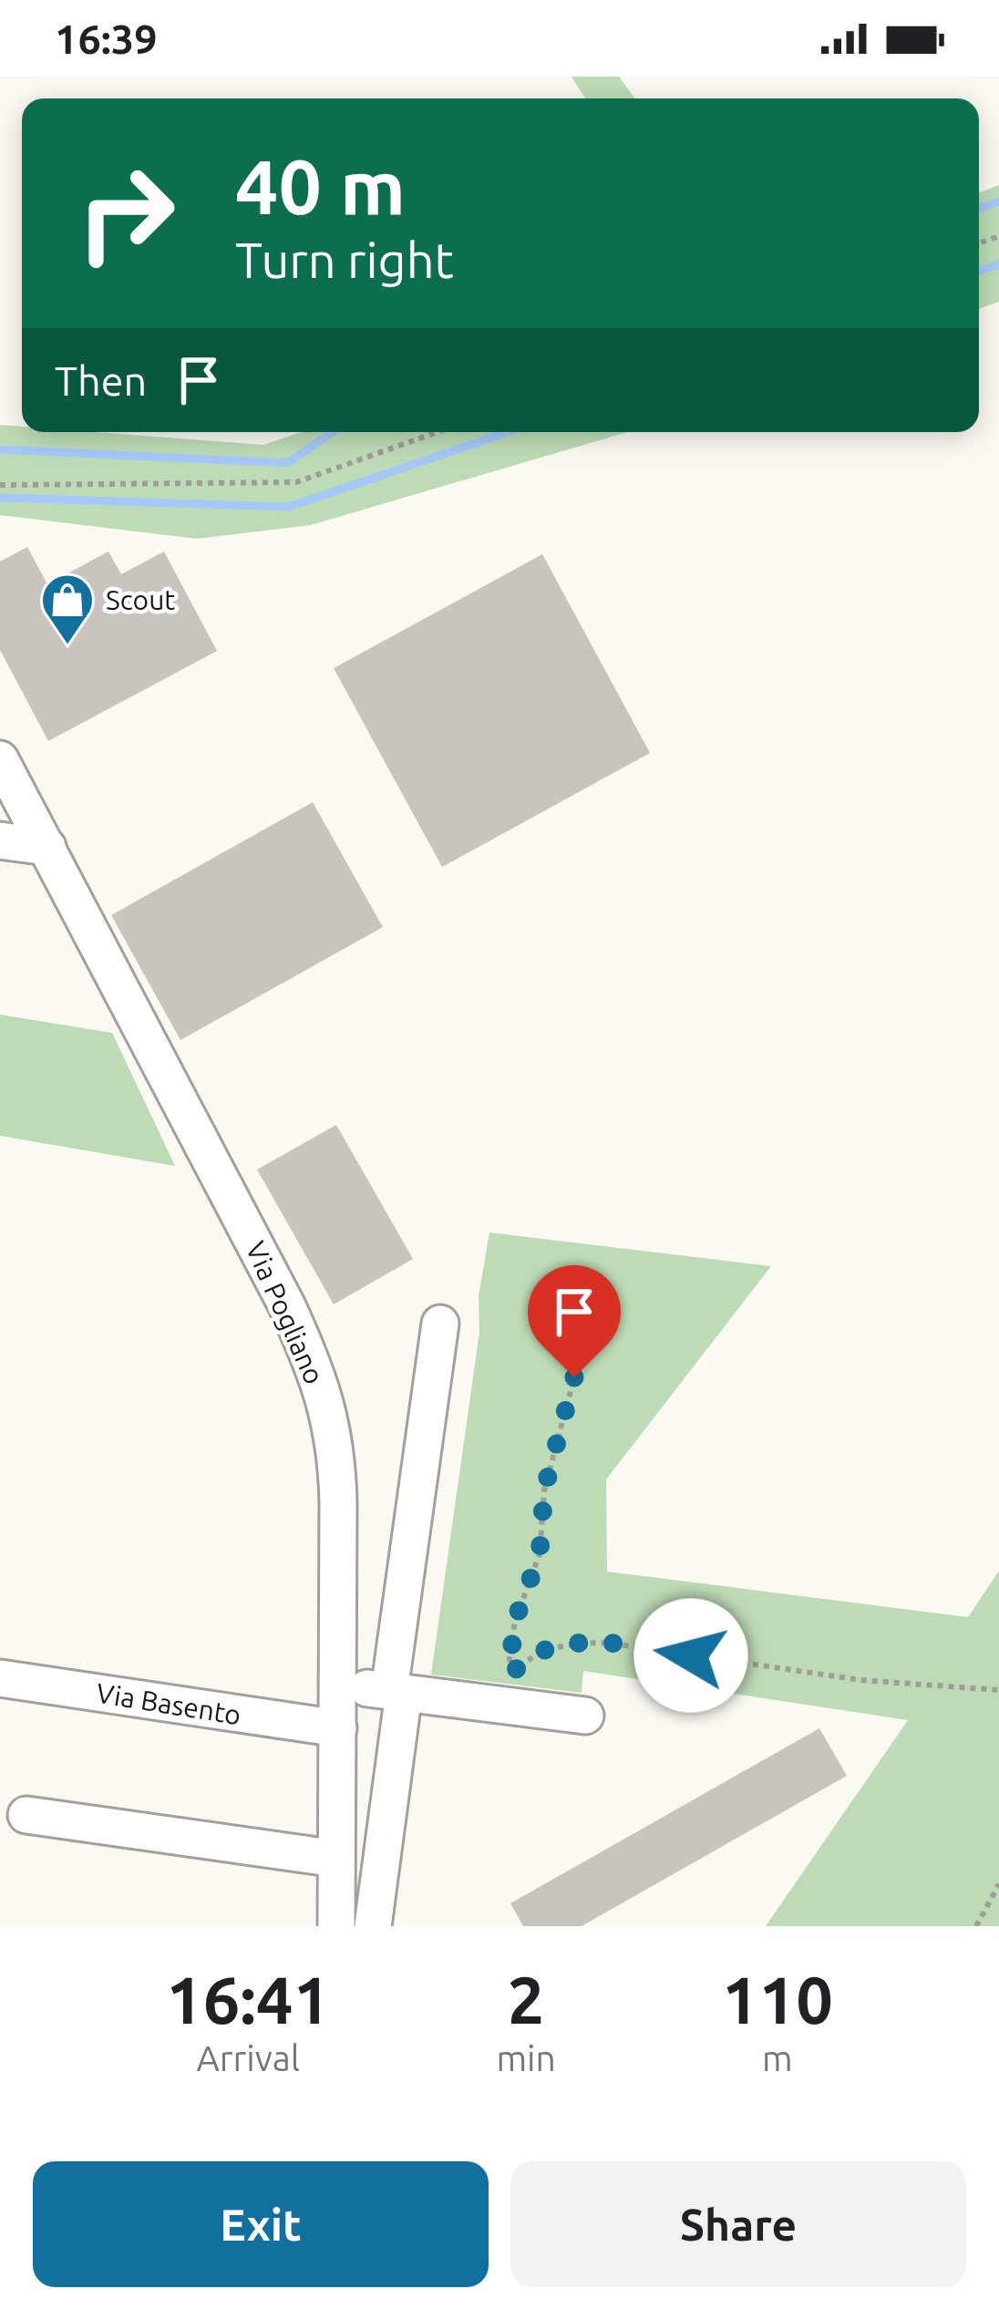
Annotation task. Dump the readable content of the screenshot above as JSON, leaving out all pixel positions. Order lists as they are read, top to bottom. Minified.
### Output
{"streets":{"street":["Via Pogliano","Via Basento"]},"crossings":[["Via Pogliano","Via Basento"]],"places":{"shop":["Scout"]},"page":{"status":"16:39","turn":["40 m","Turn right"],"then":"Then","eta":["16:41","Arrival","2","min","110","m"],"buttons":["Exit","Share"]}}
